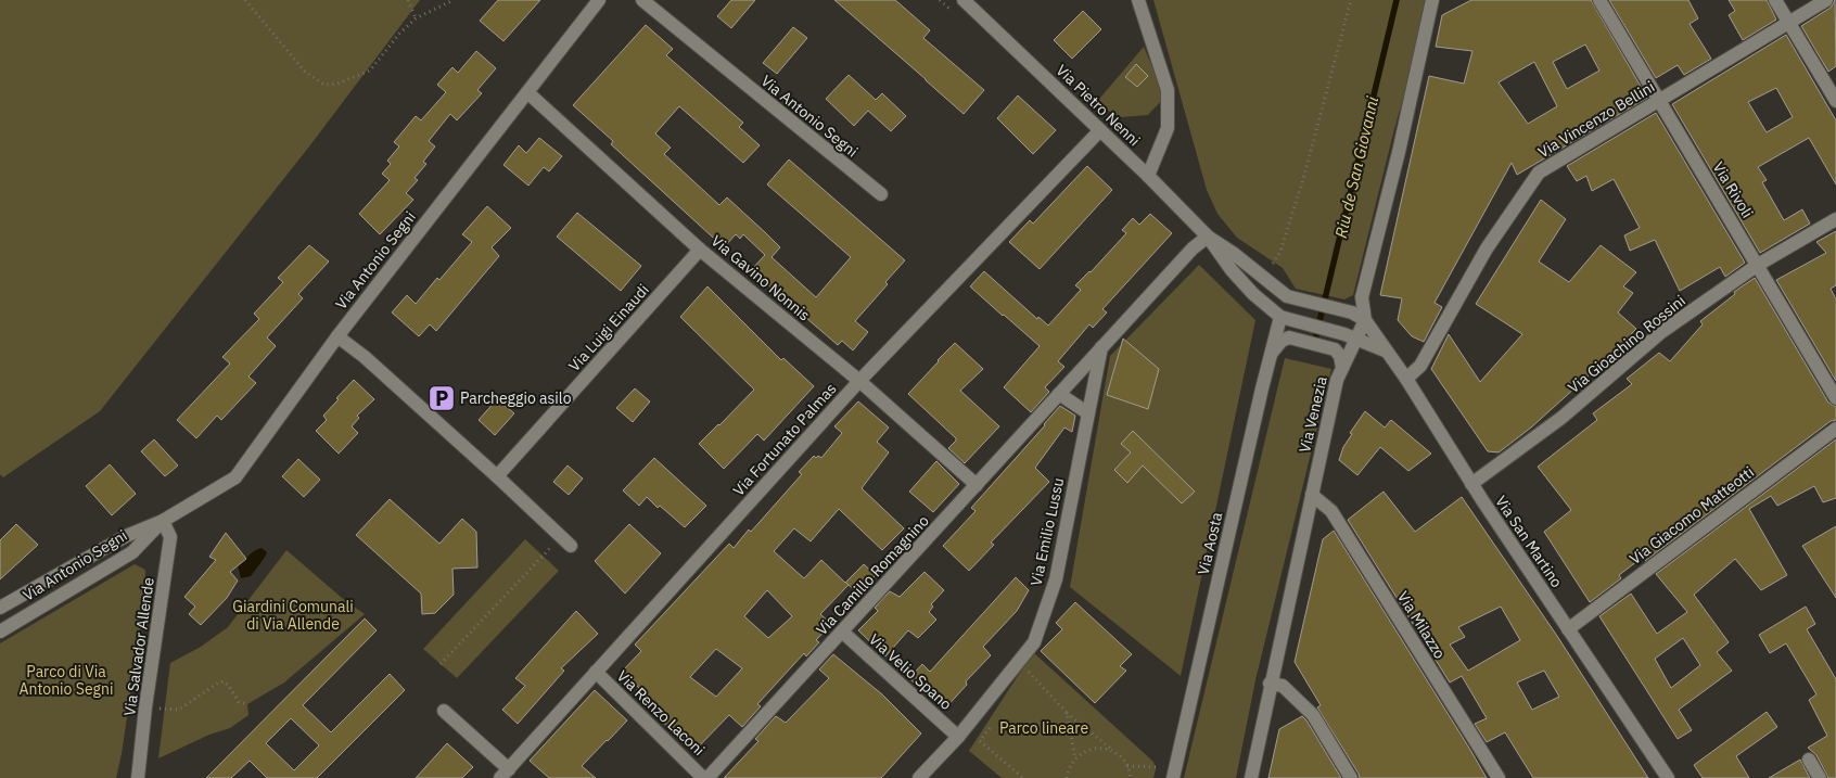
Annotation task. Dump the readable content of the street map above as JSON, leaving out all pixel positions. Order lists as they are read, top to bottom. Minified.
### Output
{"streets":{"street":["Via Pietro Nenni","Via Antonio Segni","Via Vincenzo Bellini","Via Rivoli","Via Gavino Nonnis","Via Luigi Einaudi","Via Gioachino Rossini","Via Venezia","Via Fortunato Palmas","Via Giacomo Matteotti","Via Emilio Lussu","Via San Martino","Via Aosta","Via Camillo Romagnino","Via Milazzo","Via Salvador Allende","Via Velio Spano","Via Renzo Laconi"]},"crossings":[["Via Pietro Nenni","Via Venezia"],["Via Pietro Nenni","Via Fortunato Palmas"],["Via Pietro Nenni","Via San Martino"],["Via Pietro Nenni","Via Aosta"],["Via Pietro Nenni","Via Camillo Romagnino"],["Via Antonio Segni","Via Gavino Nonnis"],["Via Antonio Segni","Via Salvador Allende"],["Via Vincenzo Bellini","Via Rivoli"],["Via Vincenzo Bellini","Via San Martino"],["Via Rivoli","Via Gioachino Rossini"],["Via Gavino Nonnis","Via Luigi Einaudi"],["Via Gavino Nonnis","Via Fortunato Palmas"],["Via Gavino Nonnis","Via Camillo Romagnino"],["Via Gioachino Rossini","Via San Martino"],["Via Venezia","Via San Martino"],["Via Venezia","Via Milazzo"],["Via Fortunato Palmas","Via Renzo Laconi"],["Via Giacomo Matteotti","Via San Martino"],["Via Emilio Lussu","Via Camillo Romagnino"],["Via Emilio Lussu","Via Velio Spano"],["Via Camillo Romagnino","Via Velio Spano"],["Via Camillo Romagnino","Via Renzo Laconi"]],"water":["Riu de San Giovanni"],"parks":["Giardini Comunali di Via Allende","Parco di Via Antonio Segni","Parco lineare"],"places":{"parking":["Parcheggio asilo"]}}
